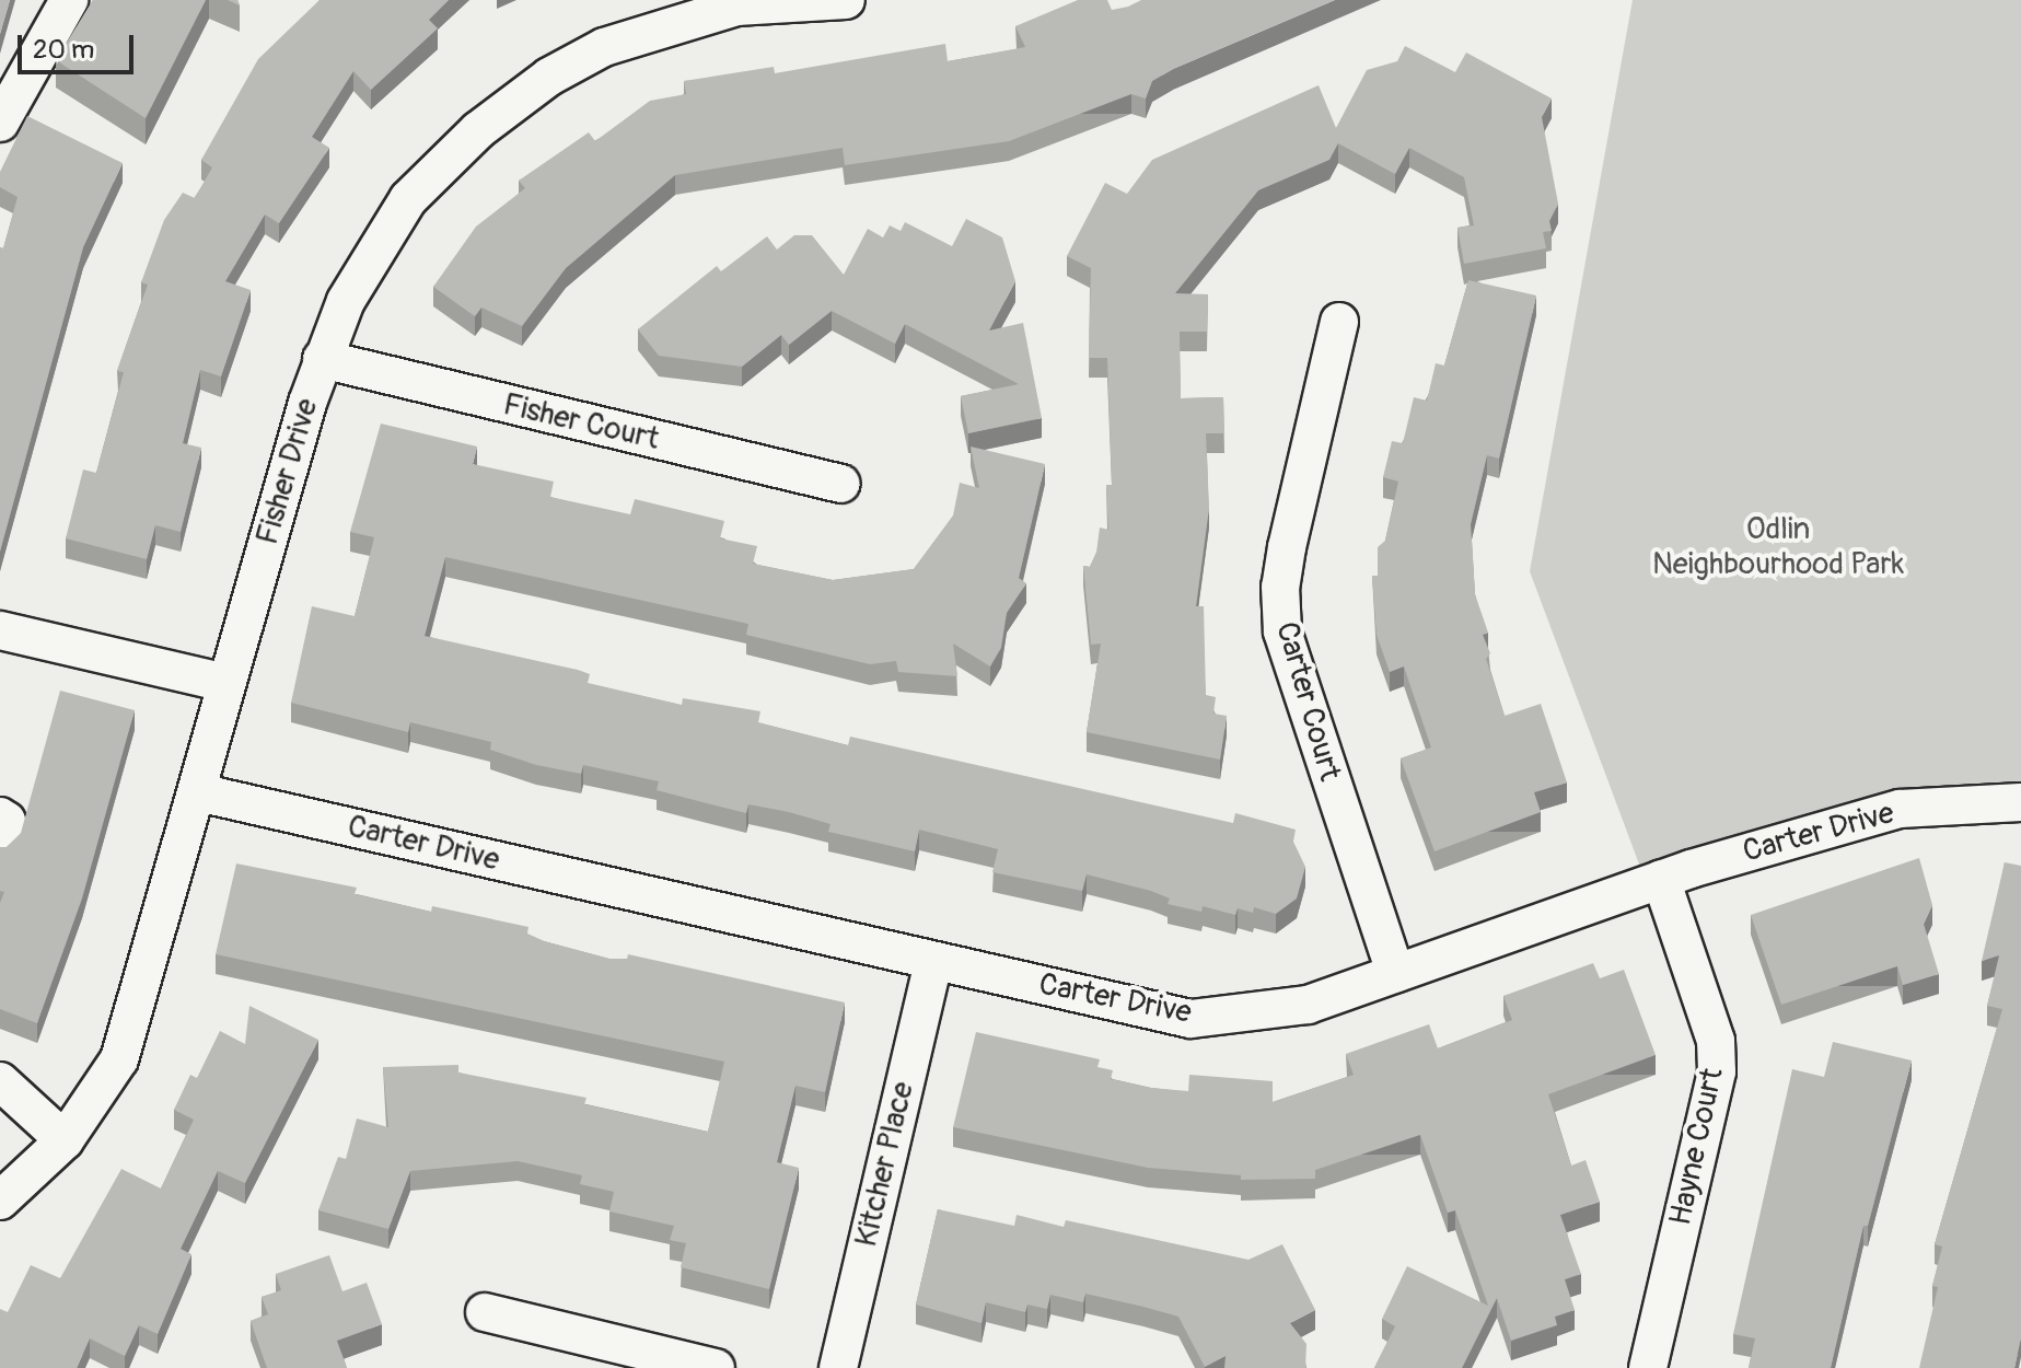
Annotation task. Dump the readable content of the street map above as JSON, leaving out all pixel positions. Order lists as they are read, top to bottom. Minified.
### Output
{"streets":{"street":["Fisher Court","Fisher Drive","Carter Court","Carter Drive","Hayne Court","Kitcher Place"]},"crossings":[["Fisher Court","Fisher Drive"],["Fisher Drive","Carter Drive"],["Carter Court","Carter Drive"],["Carter Drive","Hayne Court"],["Carter Drive","Kitcher Place"]],"parks":["Odlin Neighbourhood Park"],"scale_bar":"20 m"}
